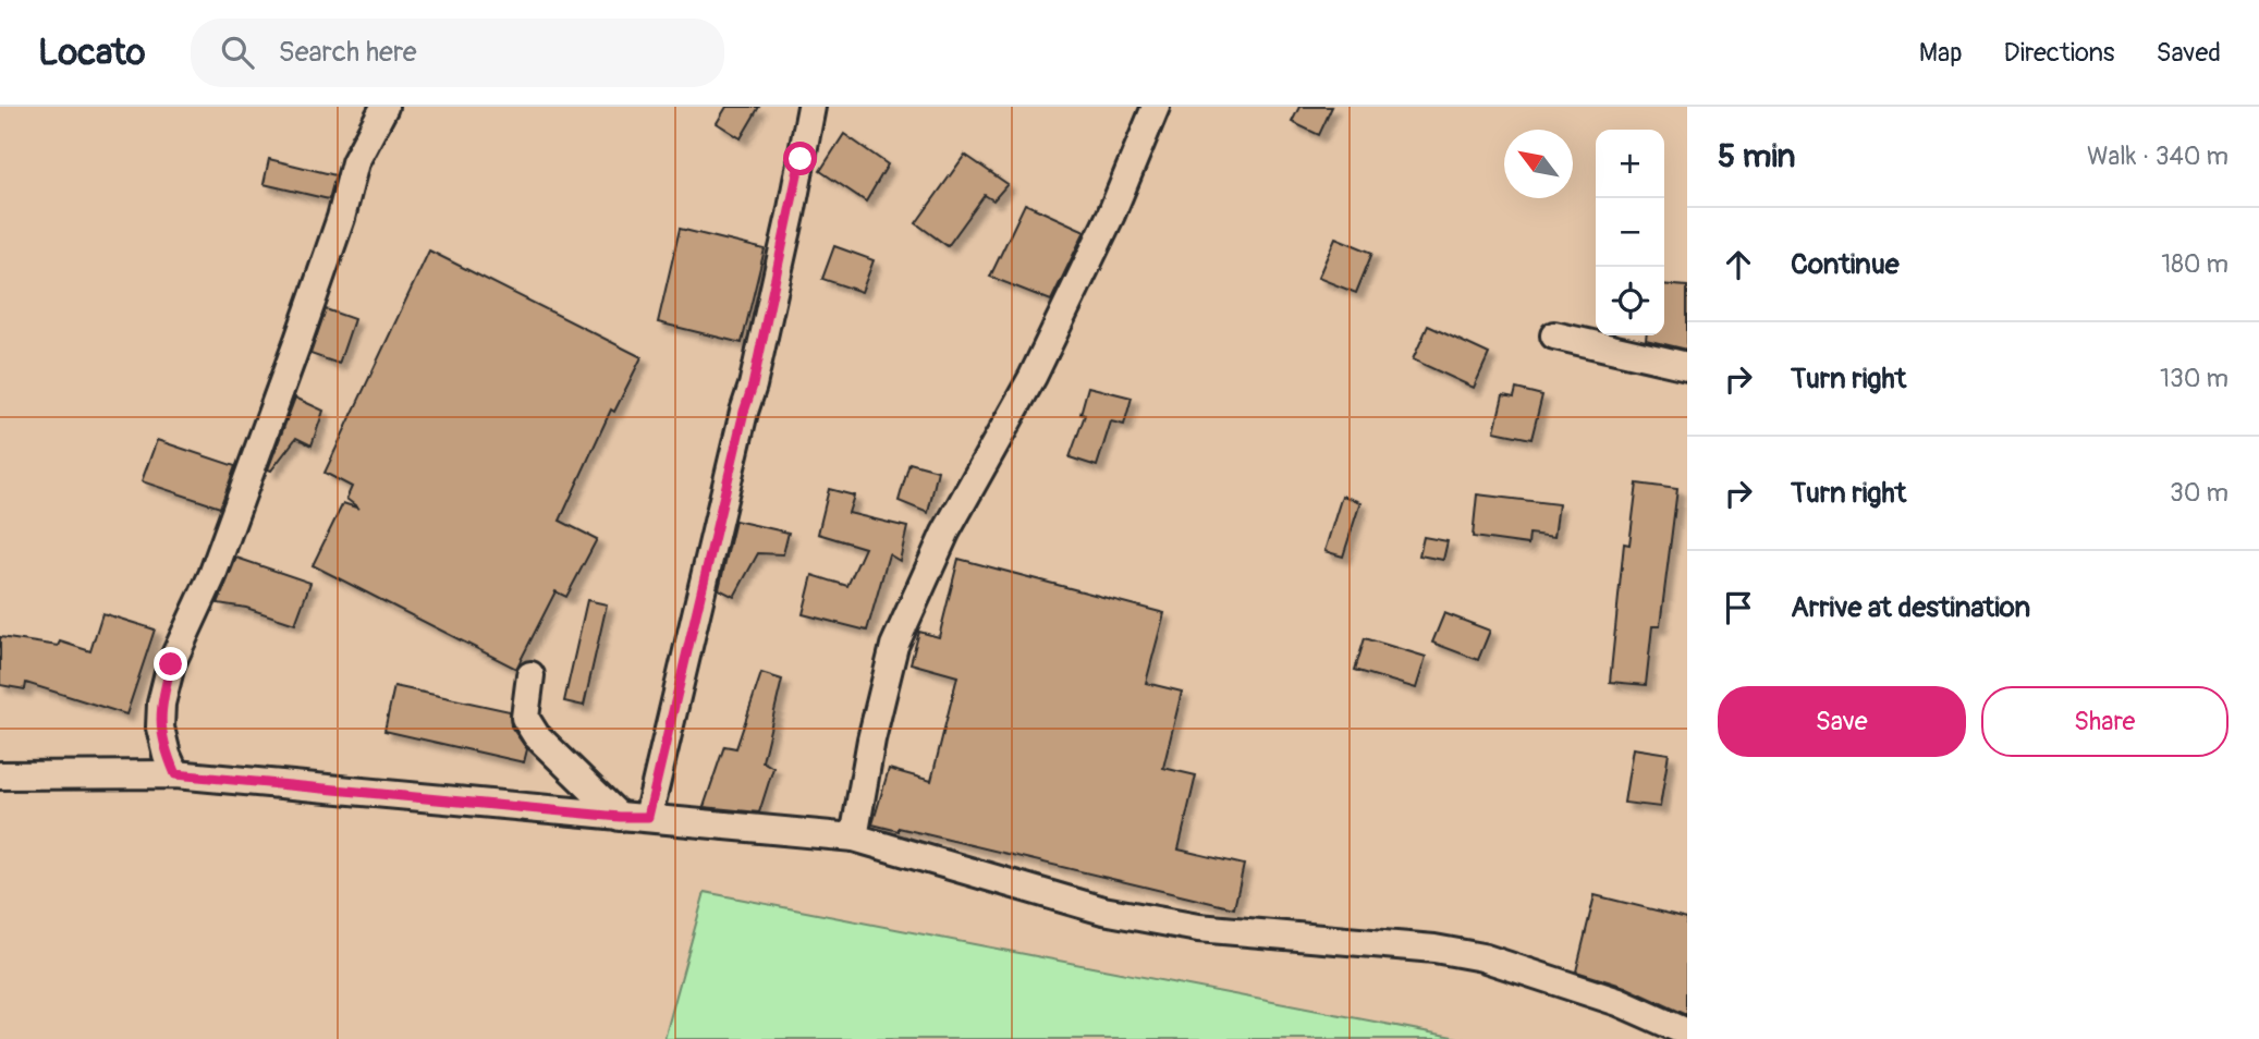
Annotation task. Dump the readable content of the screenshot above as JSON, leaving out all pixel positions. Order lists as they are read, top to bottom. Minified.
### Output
{"north":"top left","page":{"header":"Locato","search":"Search here","nav":["Map","Directions","Saved"],"heading":["5 min","Walk · 340 m"],"map_buttons":["+","−"],"list":[["Continue","180 m"],["Turn right","130 m"],["Turn right","30 m"],"Arrive at destination"],"buttons":["Save","Share"]}}
